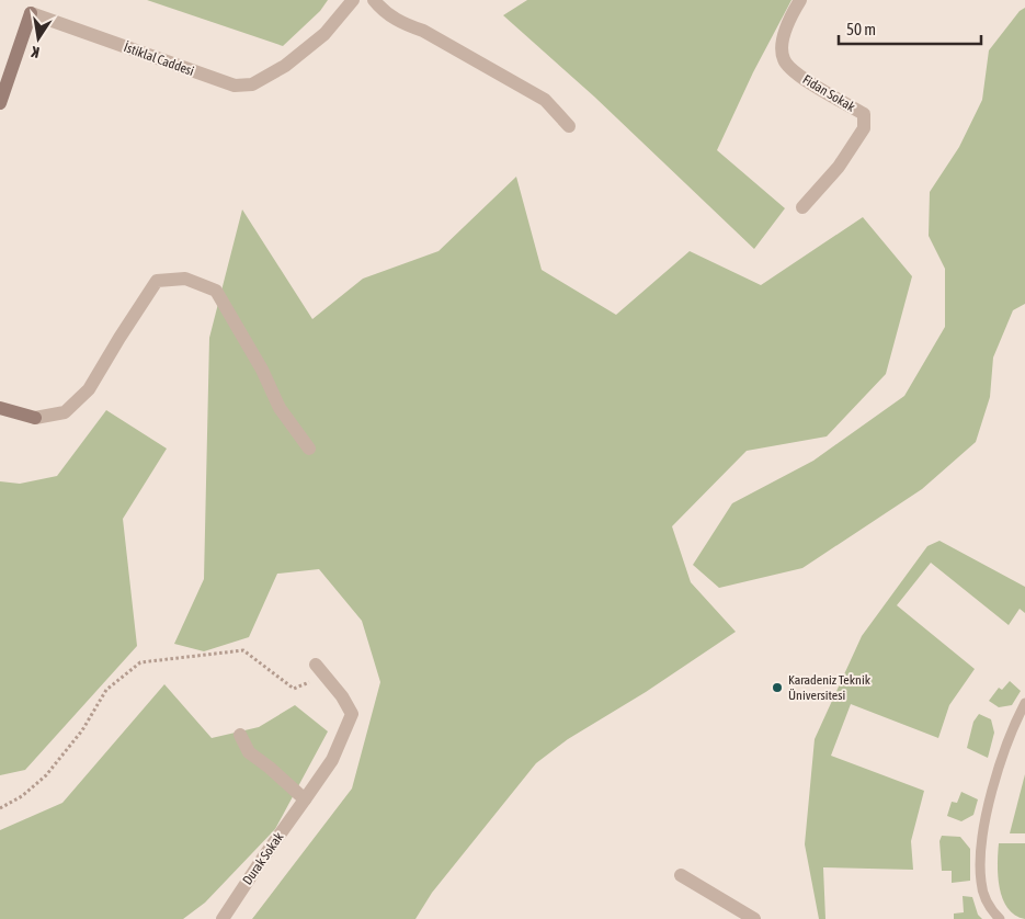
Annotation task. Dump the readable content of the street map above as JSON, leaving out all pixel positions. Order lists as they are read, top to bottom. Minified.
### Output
{"streets":{"street":["İstiklal Caddesi","Fidan Sokak","Durak Sokak"]},"places":["Karadeniz Teknik Üniversitesi"],"scale_bar":"50 m","north":"bottom"}
